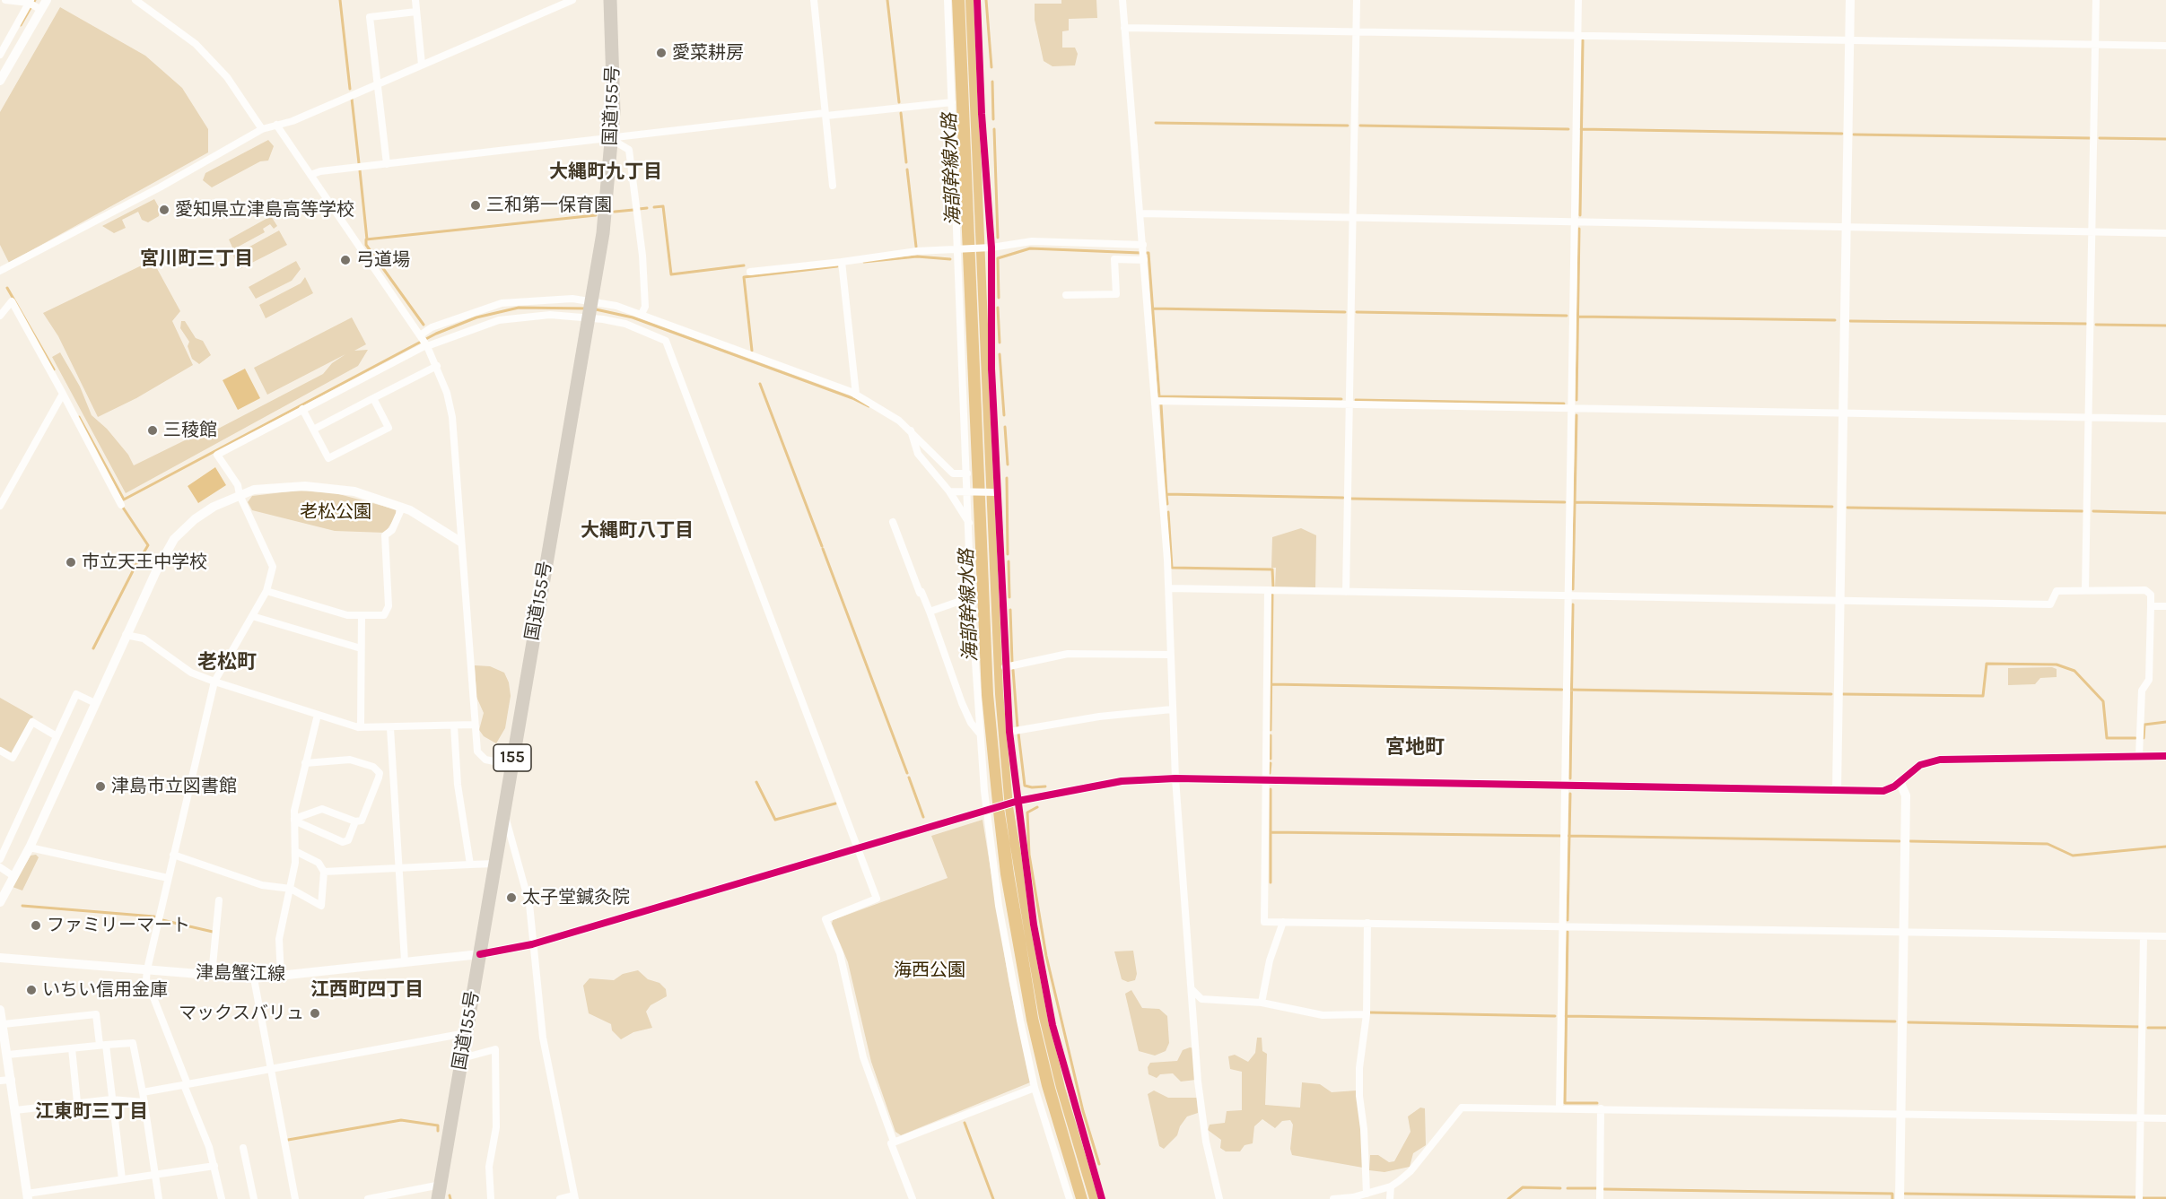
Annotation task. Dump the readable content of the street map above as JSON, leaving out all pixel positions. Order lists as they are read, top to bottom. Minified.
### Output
{"streets":{"highway":["国道155号","155"],"street":["津島蟹江線"]},"crossings":[["国道155号","津島蟹江線"]],"districts":["大縄町九丁目","宮川町三丁目","大縄町八丁目","老松町","宮地町","江西町四丁目","江東町三丁目"],"water":["海部幹線水路"],"parks":["老松公園","海西公園"],"places":["愛菜耕房","三和第一保育園","愛知県立津島高等学校","弓道場","三稜館","市立天王中学校","津島市立図書館","太子堂鍼灸院","ファミリーマート","いちい信用金庫","マックスバリュ"]}
